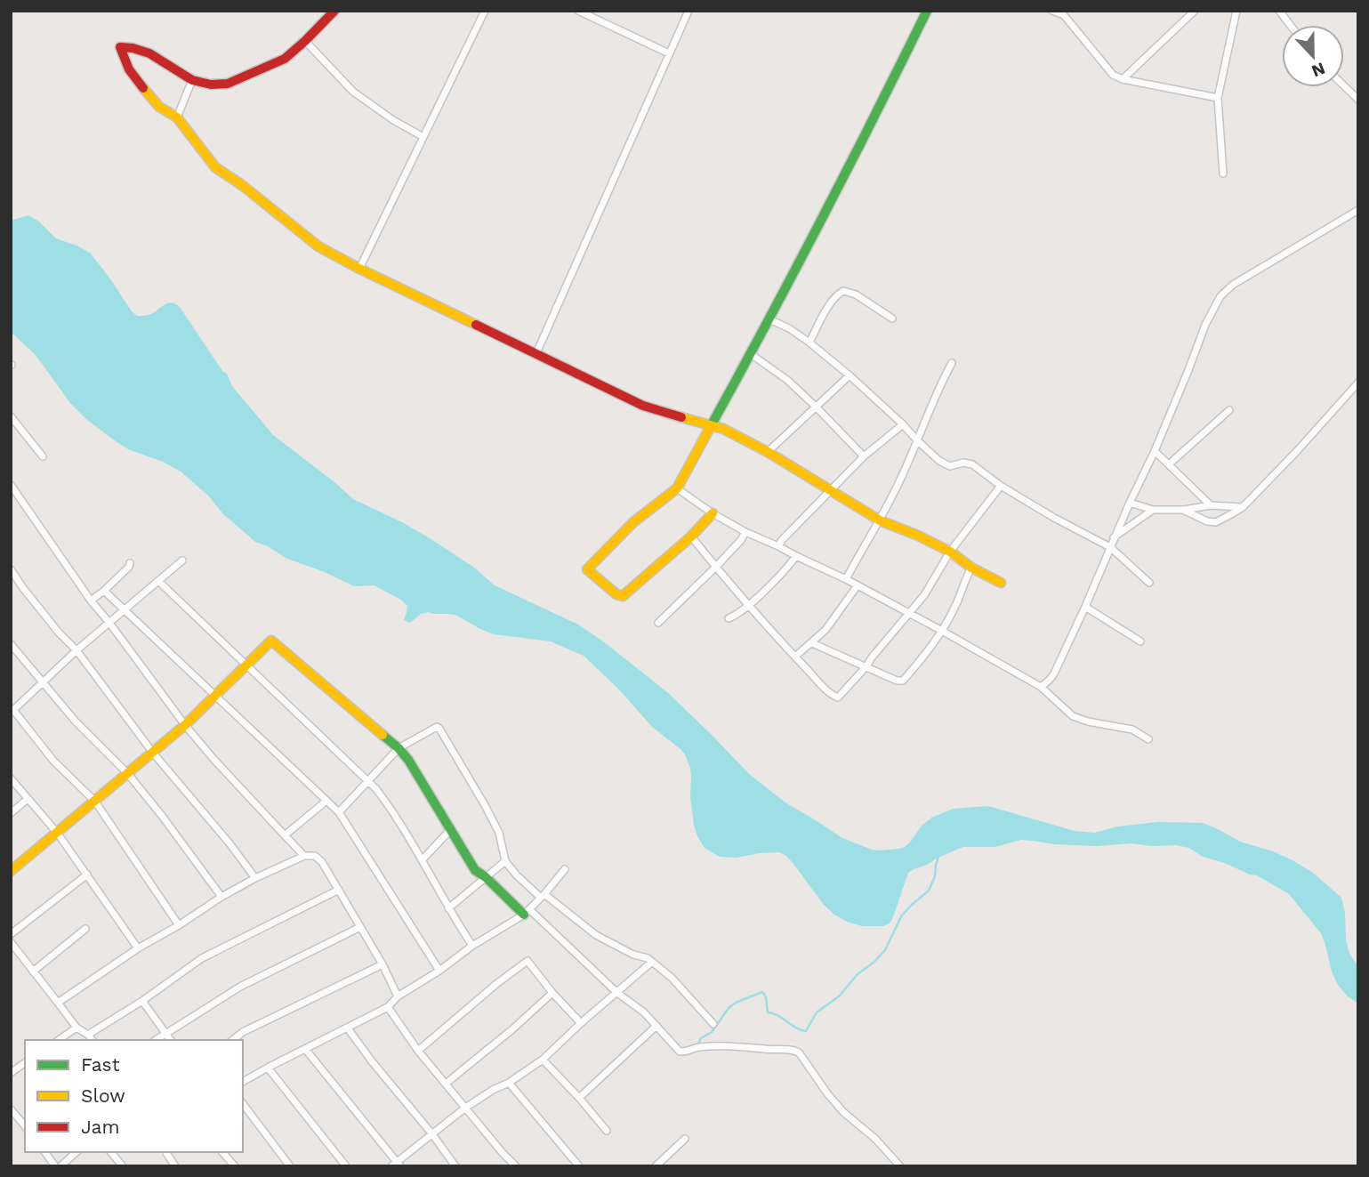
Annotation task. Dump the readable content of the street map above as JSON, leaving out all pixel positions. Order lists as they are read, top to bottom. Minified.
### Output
{"legend":["Fast","Slow","Jam"],"north":"bottom"}
